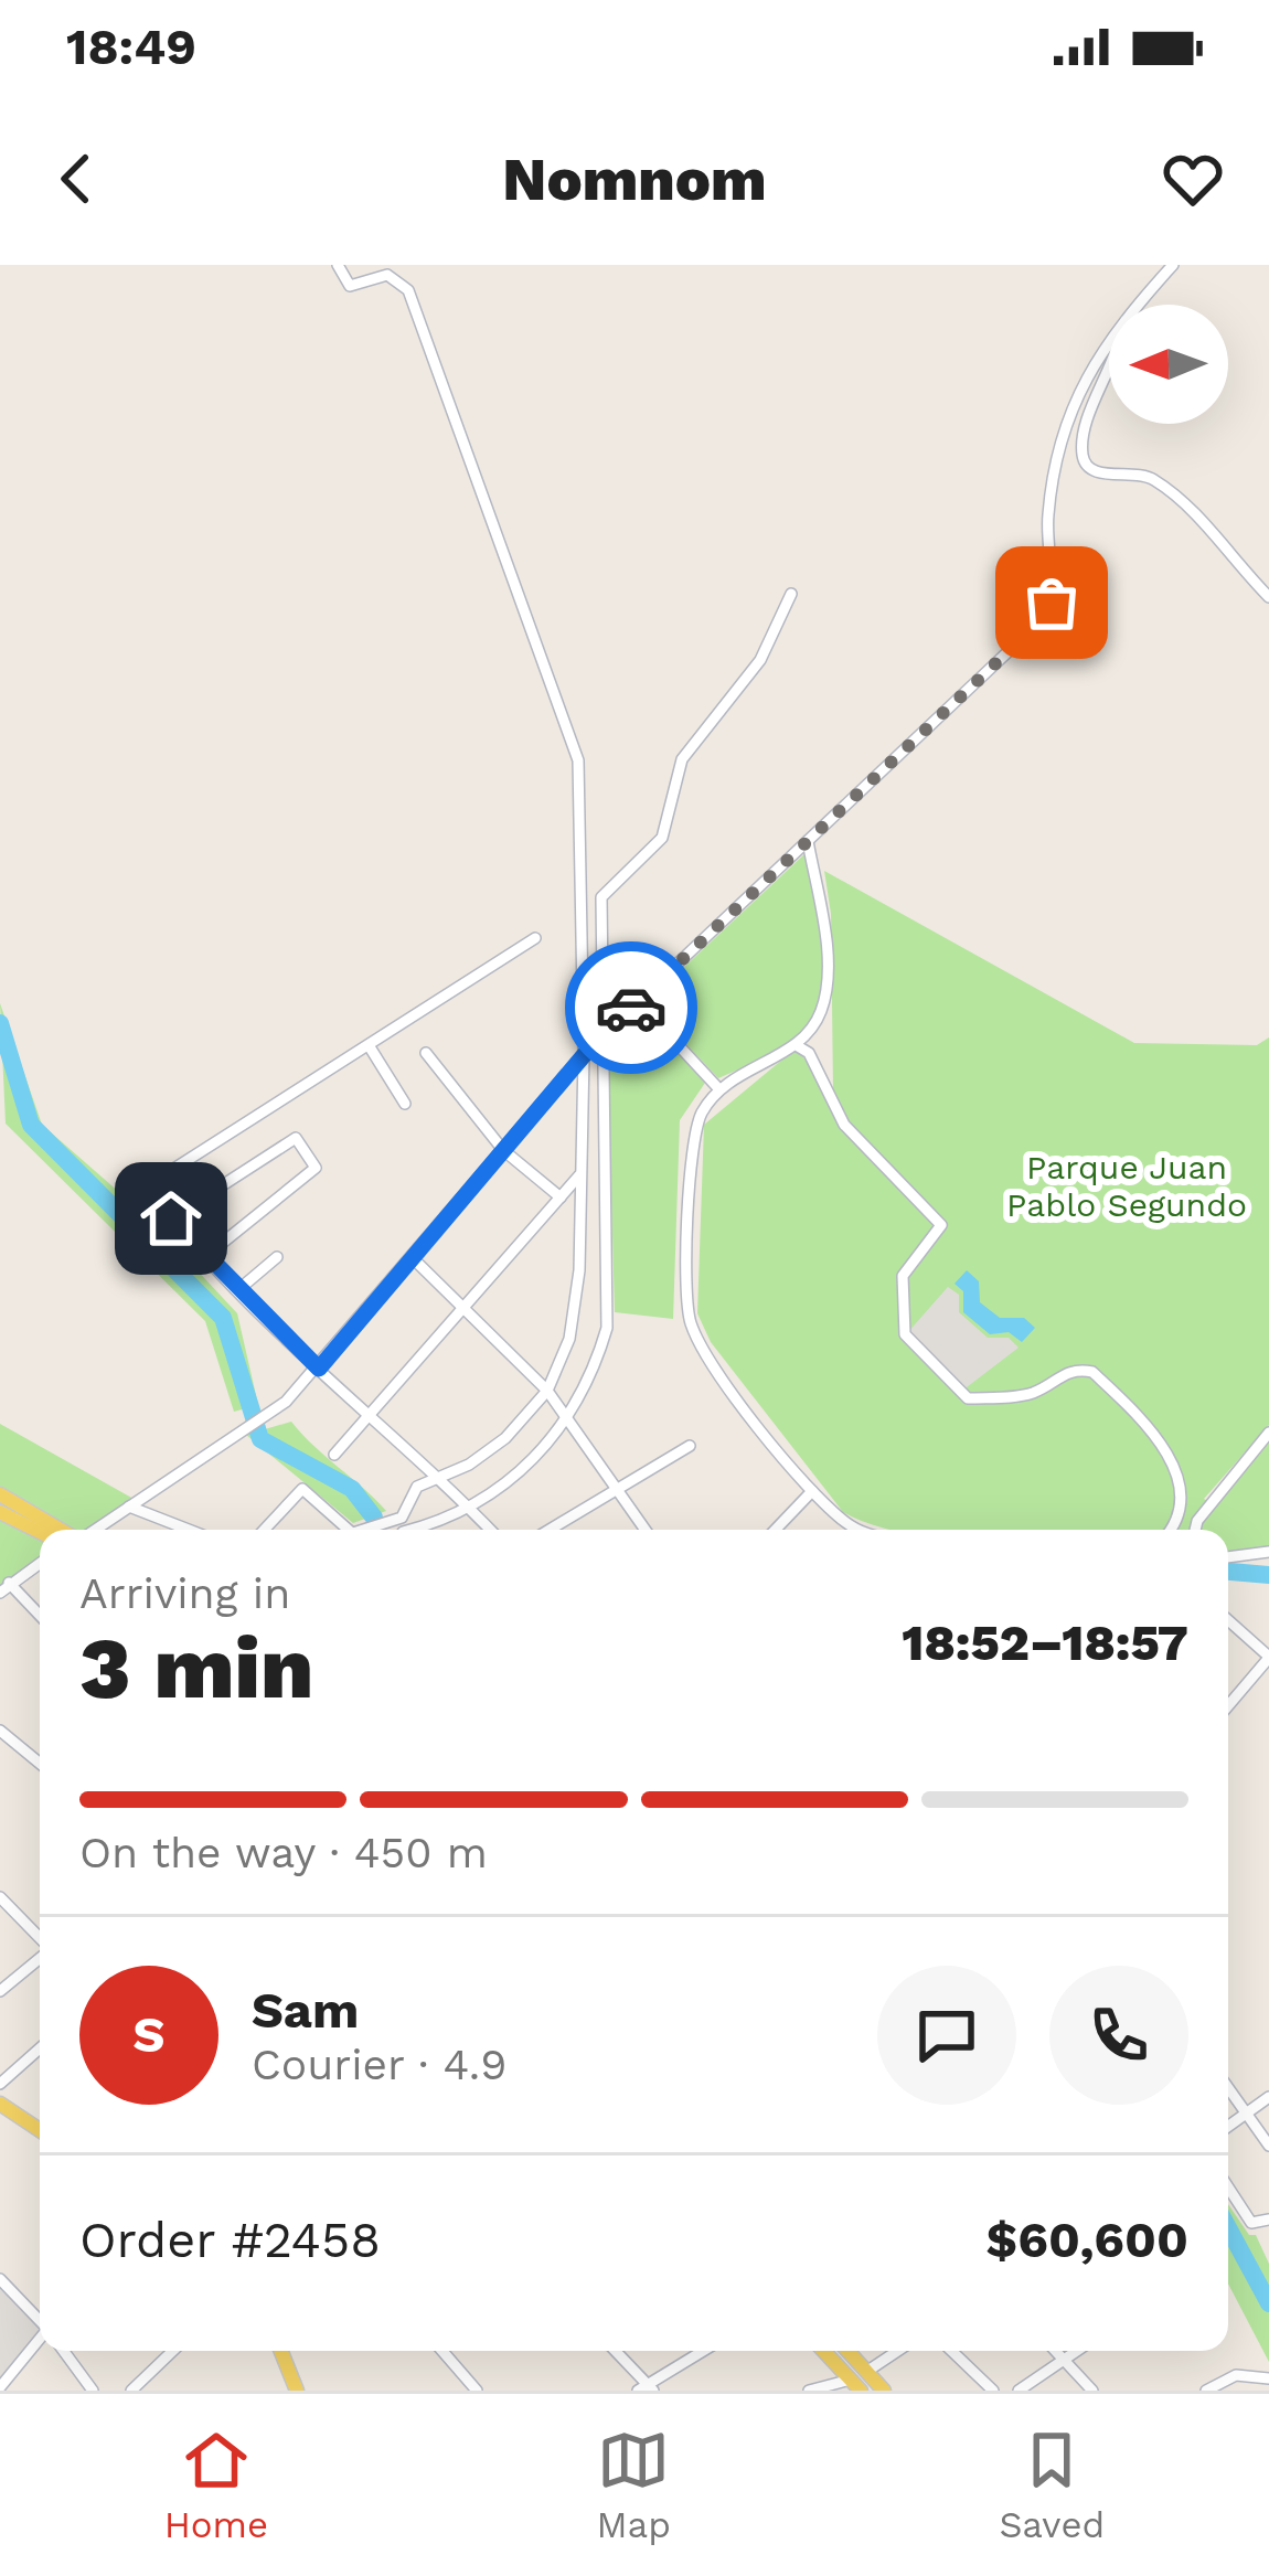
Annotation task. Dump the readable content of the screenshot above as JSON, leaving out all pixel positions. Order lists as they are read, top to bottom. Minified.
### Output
{"parks":["Parque Juan Pablo Segundo"],"north":"left","page":{"status":"18:49","header":"Nomnom","heading":["3 min","Arriving in","18:52–18:57"],"panel":["Sam","Courier · 4.9","Order #2458","$60,600"],"bar":"On the way · 450 m","round":"S","tabs":["Home","Map","Saved"]}}
